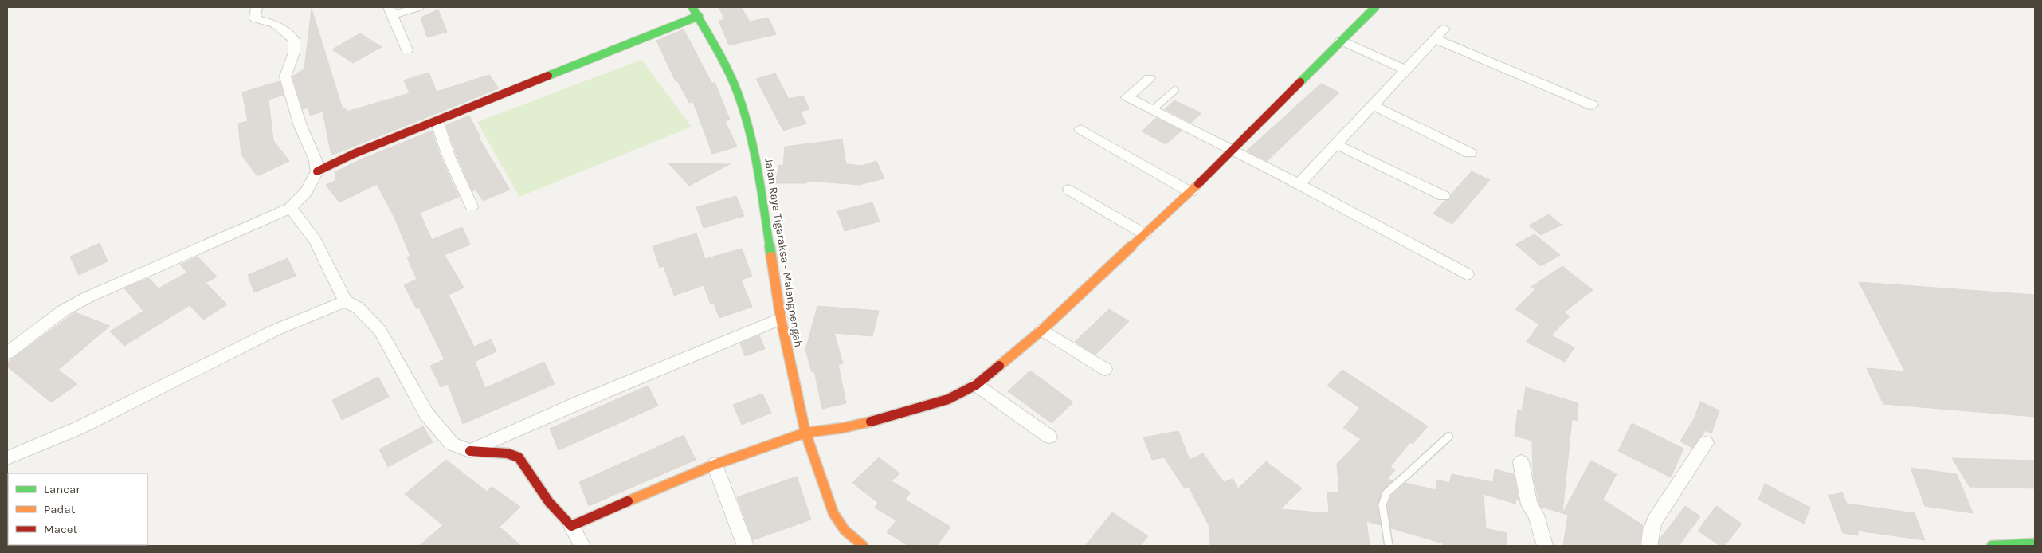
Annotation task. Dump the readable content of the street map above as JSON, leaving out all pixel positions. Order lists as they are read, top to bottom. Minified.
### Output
{"streets":{"street":["Jalan Raya Tigaraksa - Malangnengah"]},"legend":["Lancar","Padat","Macet"]}
